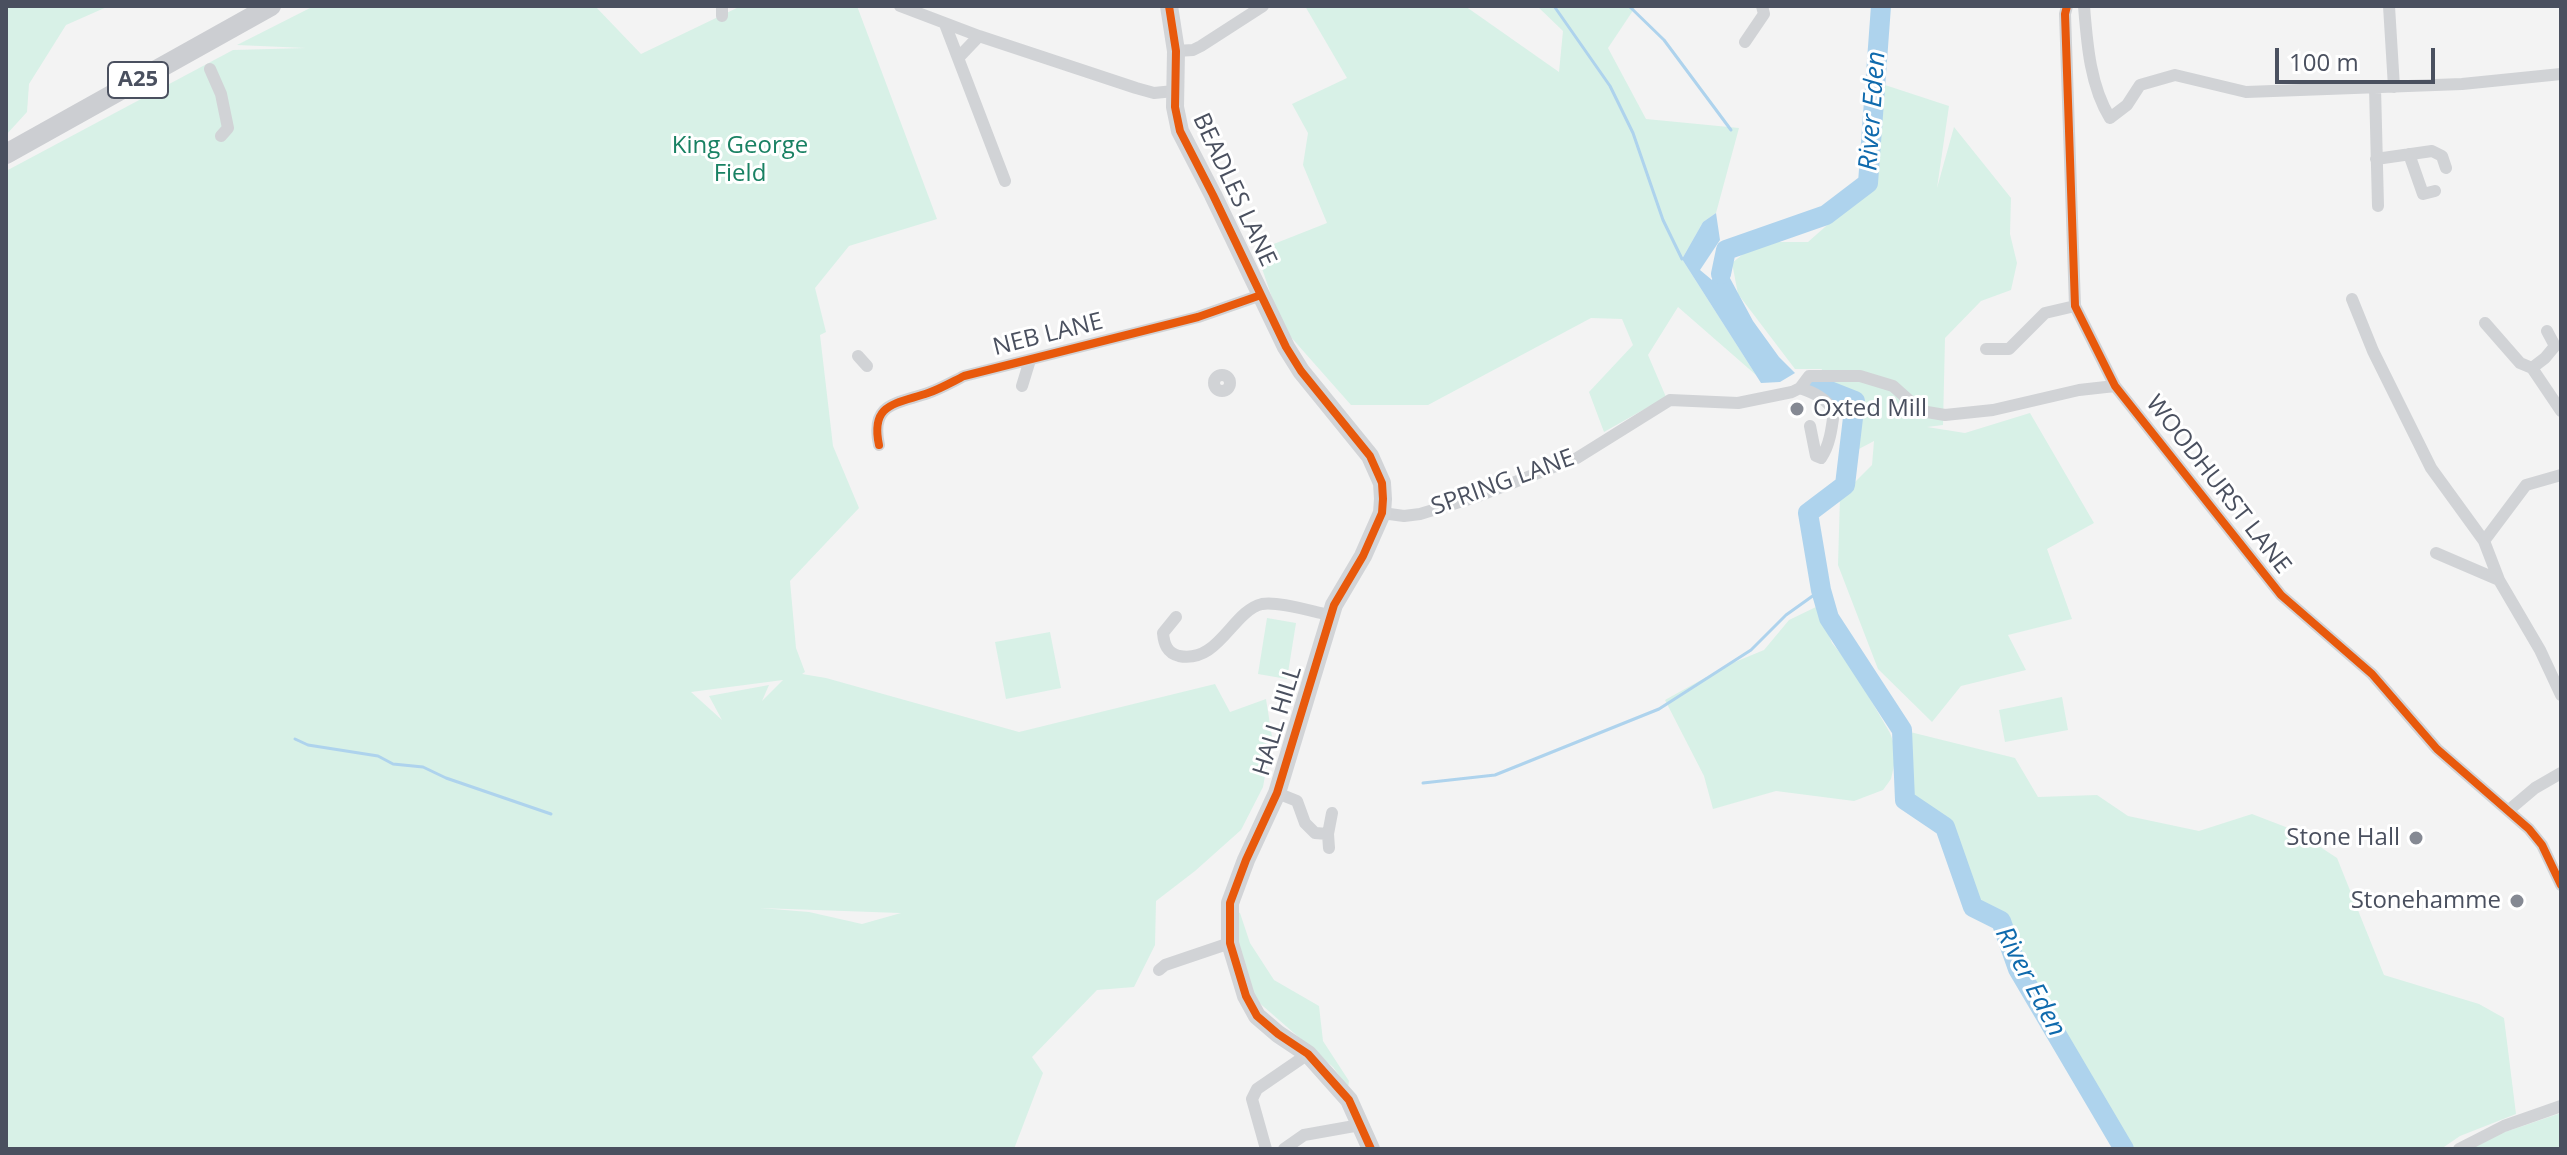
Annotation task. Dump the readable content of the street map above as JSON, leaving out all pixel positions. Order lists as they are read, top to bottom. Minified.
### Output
{"streets":{"main road":["A25"],"street":["BEADLES LANE","NEB LANE","SPRING LANE","WOODHURST LANE","HALL HILL"]},"crossings":[["BEADLES LANE","NEB LANE"],["BEADLES LANE","HALL HILL"],["NEB LANE","HALL HILL"],["SPRING LANE","WOODHURST LANE"],["SPRING LANE","HALL HILL"]],"water":["River Eden"],"parks":["King George Field"],"places":["Oxted Mill","Stone Hall","Stonehamme"],"scale_bar":"100 m"}
